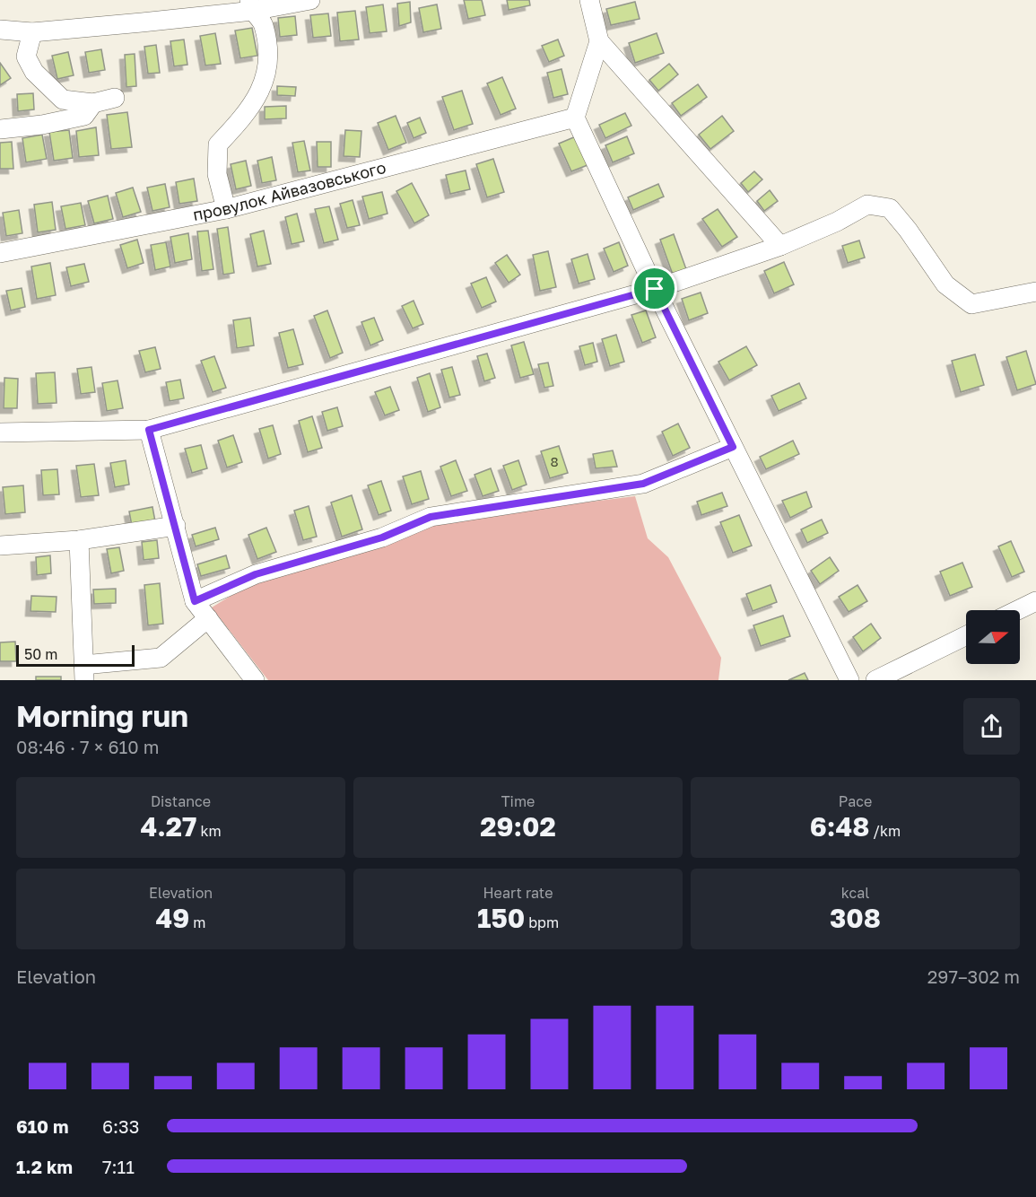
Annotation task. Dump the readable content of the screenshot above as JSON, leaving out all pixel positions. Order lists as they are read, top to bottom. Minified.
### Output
{"streets":{"street":["провулок Айвазовського"]},"house_numbers":["8"],"scale_bar":"50 m","north":"right","page":{"scale":"50 m","heading":["Morning run","08:46 · 7 × 610 m"],"stats":[["Distance","4.27 km"],["Time","29:02"],["Pace","6:48 /km"],["Elevation","49 m"],["Heart rate","150 bpm"],["kcal","308"]],"chart":["Elevation","297–302 m"],"list":[{"name":"610 m","note":"6:33"},{"name":"1.2 km","note":"7:11"}]}}
